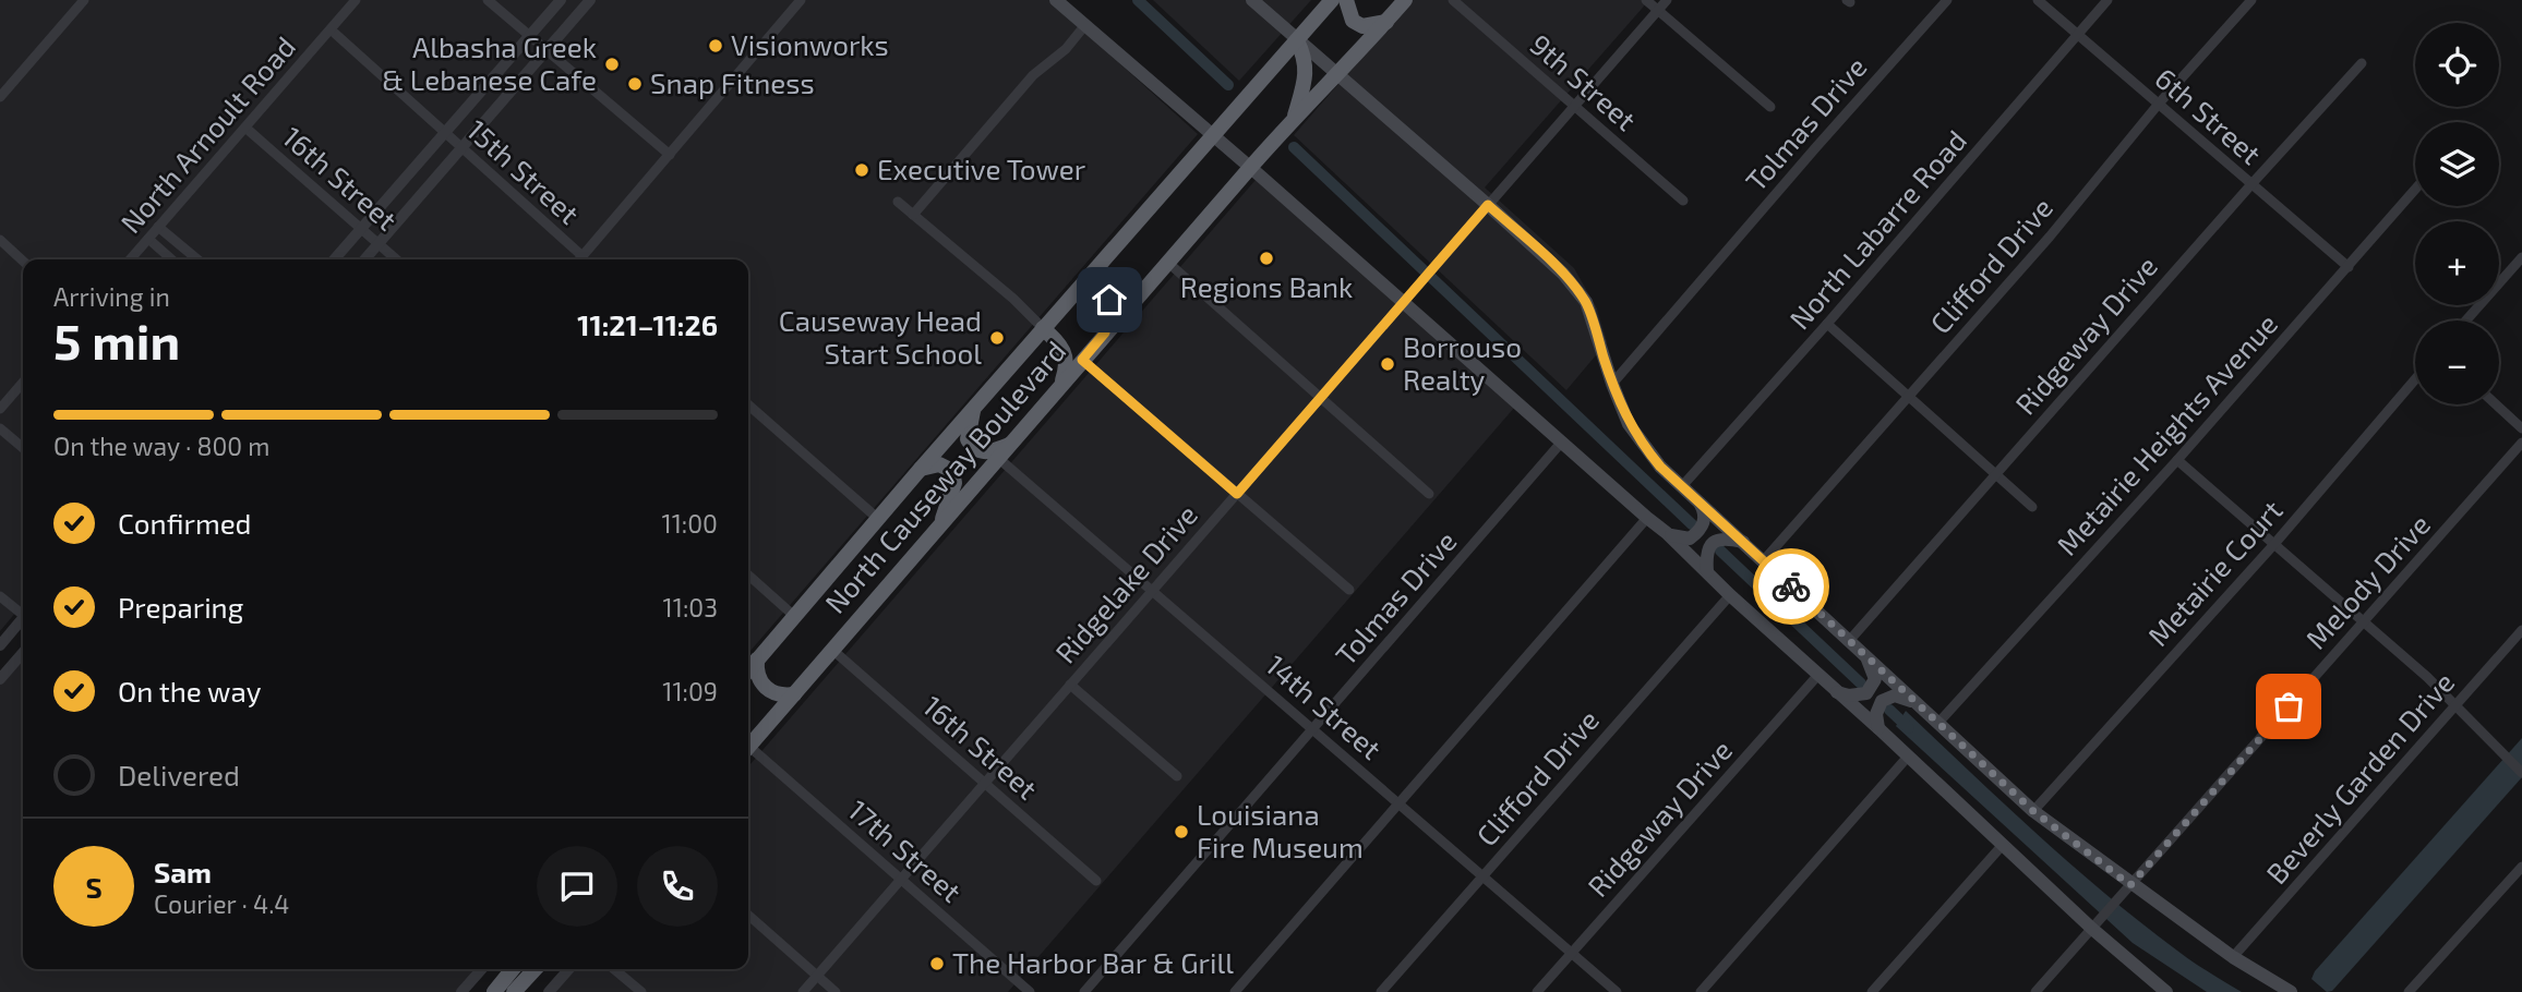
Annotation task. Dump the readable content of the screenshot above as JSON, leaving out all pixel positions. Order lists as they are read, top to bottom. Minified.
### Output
{"streets":{"highway":["North Causeway Boulevard"],"street":["9th Street","6th Street","Tolmas Drive","North Arnoult Road","15th Street","16th Street","North Labarre Road","Clifford Drive","Ridgeway Drive","Metairie Heights Avenue","Metairie Court","Melody Drive","Ridgelake Drive","14th Street","Beverly Garden Drive","17th Street"]},"crossings":[["9th Street","Ridgelake Drive"],["6th Street","North Labarre Road"],["6th Street","Clifford Drive"],["6th Street","Ridgeway Drive"],["6th Street","Metairie Heights Avenue"],["Tolmas Drive","14th Street"],["North Arnoult Road","15th Street"],["North Arnoult Road","16th Street"],["16th Street","North Causeway Boulevard"],["16th Street","Ridgelake Drive"],["Clifford Drive","14th Street"],["Ridgeway Drive","14th Street"],["North Causeway Boulevard","14th Street"],["Ridgelake Drive","14th Street"],["Ridgelake Drive","17th Street"]],"places":["Visionworks","Albasha Greek & Lebanese Cafe","Snap Fitness","Executive Tower","Regions Bank","Causeway Head Start School","Borrouso Realty","Louisiana Fire Museum","The Harbor Bar & Grill"],"page":{"map_buttons":["+","−"],"heading":["5 min","Arriving in","11:21–11:26"],"panel":["Sam","Courier · 4.4"],"bar":"On the way · 800 m","list":[["Confirmed","11:00"],["Preparing","11:03"],["On the way","11:09"],"Delivered"],"round":"S"}}
